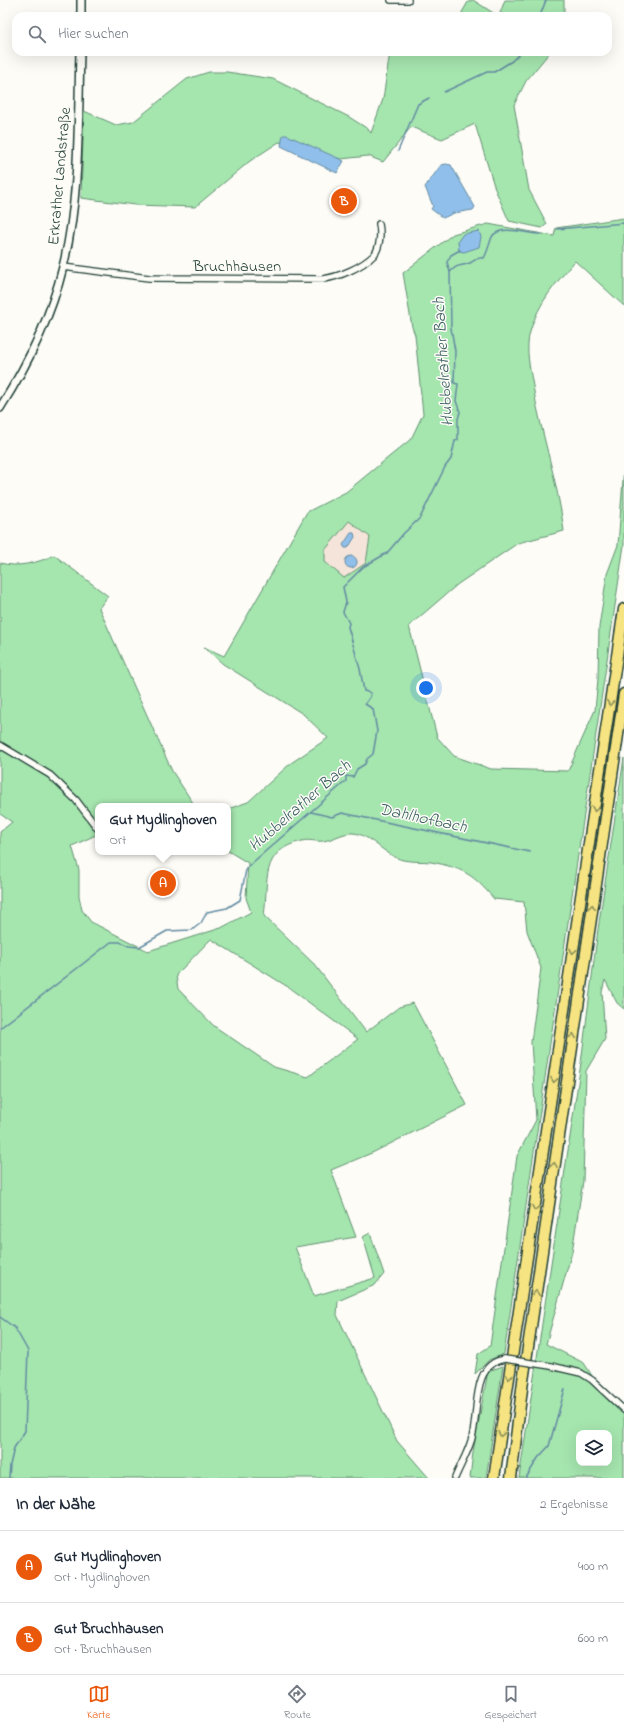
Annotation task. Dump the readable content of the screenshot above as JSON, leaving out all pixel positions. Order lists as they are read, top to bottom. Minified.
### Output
{"streets":{"street":["Erkrather Landstraße","Bruchhausen"]},"crossings":[["Erkrather Landstraße","Bruchhausen"]],"water":["Hubbelrather Bach","Dahlhofbach"],"page":{"search":"Hier suchen","pins":["B","A"],"popup":["Gut Mydlinghoven","Ort"],"heading":["In der Nähe","2 Ergebnisse"],"list":[{"mark":"A","name":"Gut Mydlinghoven","note":"Ort · Mydlinghoven","value":"400 m"},{"mark":"B","name":"Gut Bruchhausen","note":"Ort · Bruchhausen","value":"600 m"}],"nav":["Karte","Route","Gespeichert"]}}
